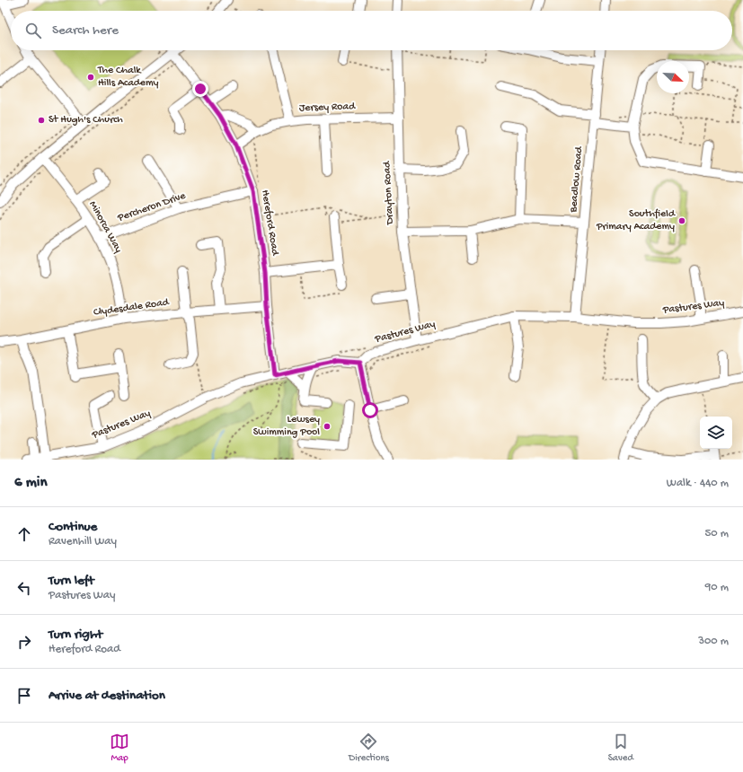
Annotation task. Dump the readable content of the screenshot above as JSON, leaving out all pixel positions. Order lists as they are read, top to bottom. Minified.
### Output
{"streets":{"street":["Jersey Road","Beadlow Road","Drayton Road","Percheron Drive","Hereford Road","Minorca Way","Pastures Way","Clydesdale Road"]},"crossings":[["Jersey Road","Drayton Road"],["Jersey Road","Hereford Road"],["Beadlow Road","Pastures Way"],["Drayton Road","Pastures Way"],["Percheron Drive","Hereford Road"],["Percheron Drive","Minorca Way"],["Hereford Road","Pastures Way"],["Hereford Road","Clydesdale Road"],["Minorca Way","Clydesdale Road"]],"places":["The Chalk Hills Academy","St Hugh's Church","Southfield Primary Academy","Lewsey Swimming Pool"],"north":"bottom right","page":{"search":"Search here","heading":["6 min","Walk · 440 m"],"list":[["Continue","Ravenhill Way","50 m"],["Turn left","Pastures Way","90 m"],["Turn right","Hereford Road","300 m"],"Arrive at destination"],"nav":["Map","Directions","Saved"]}}
